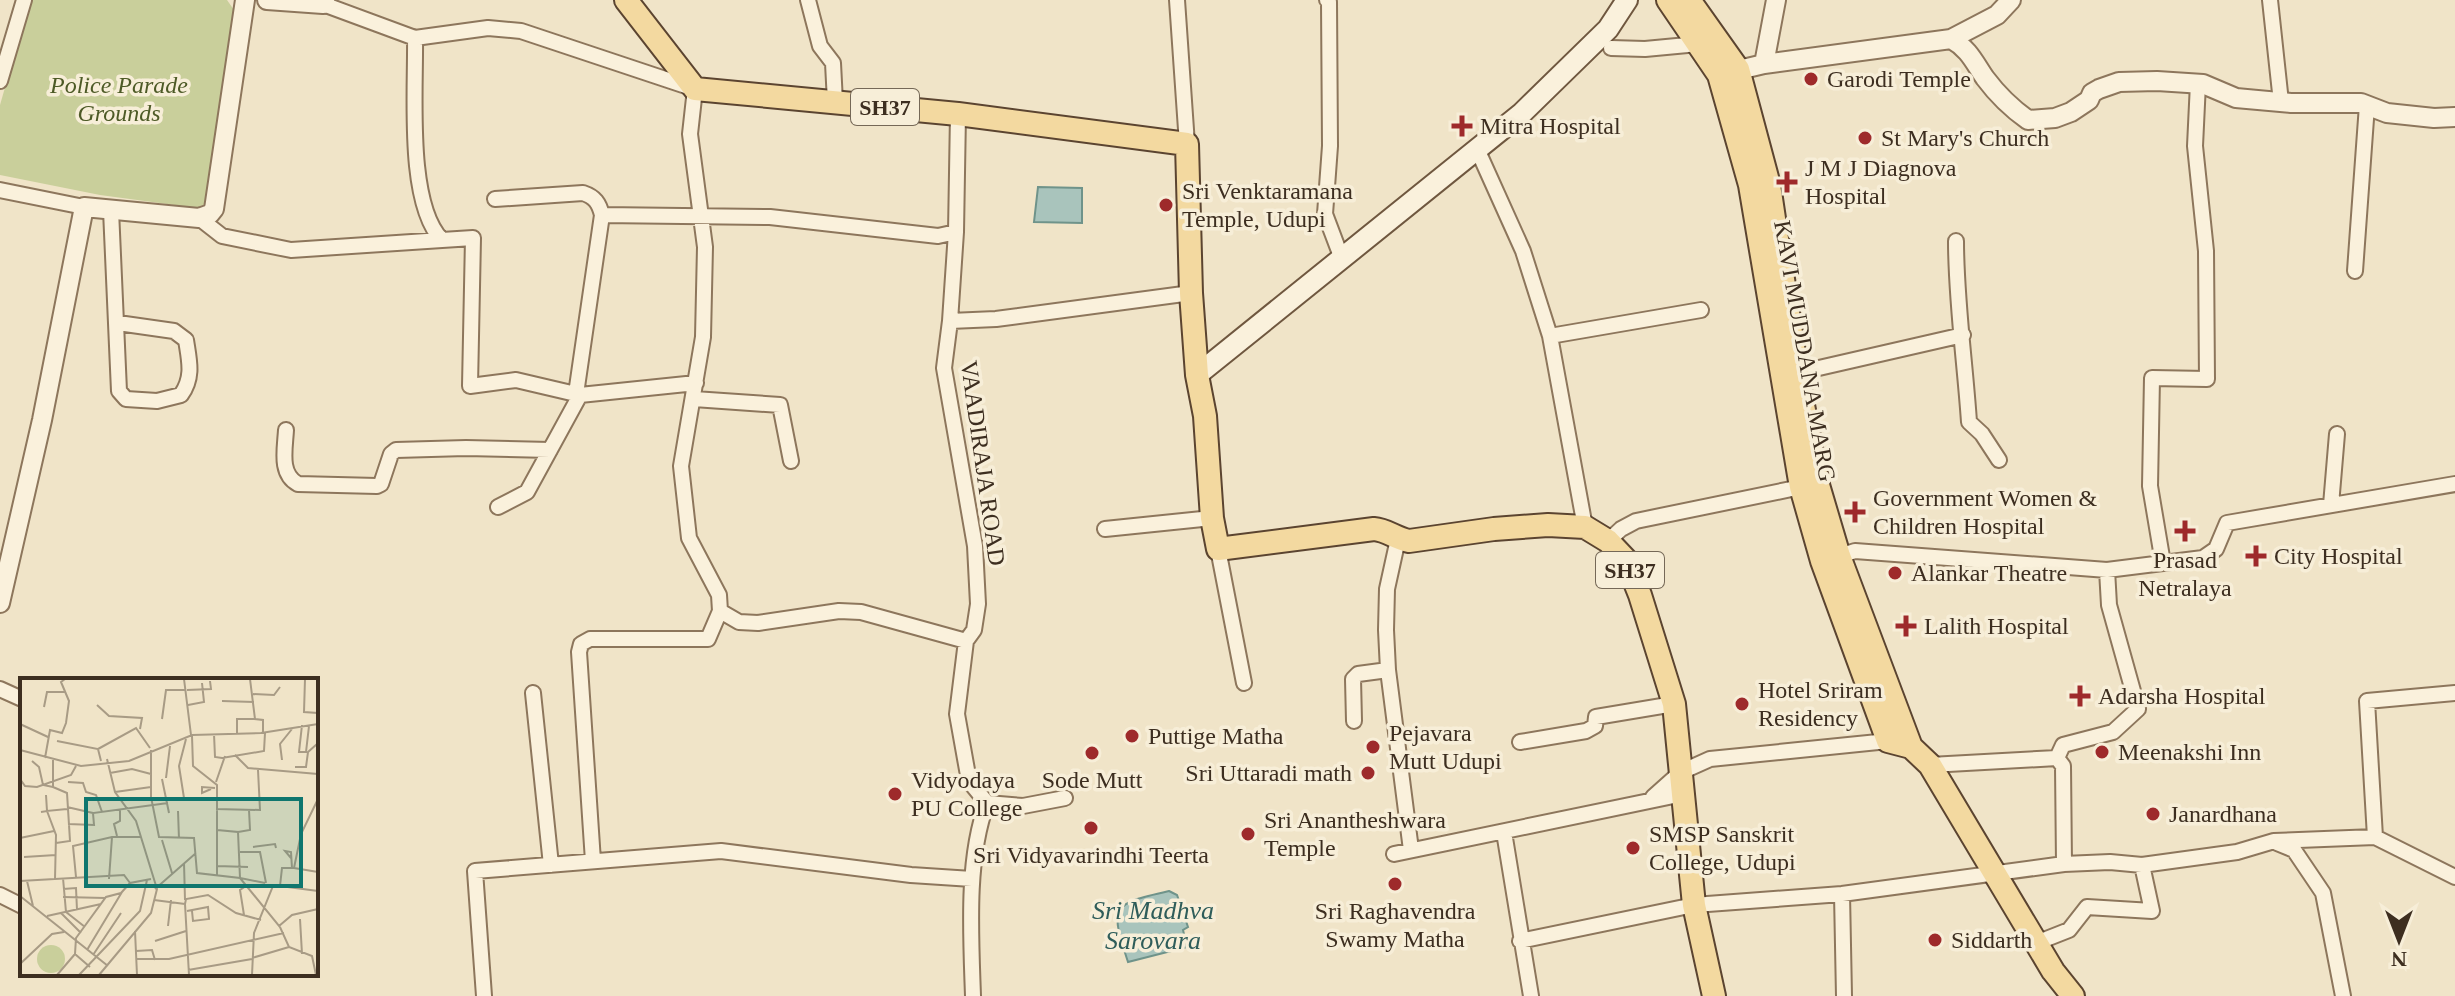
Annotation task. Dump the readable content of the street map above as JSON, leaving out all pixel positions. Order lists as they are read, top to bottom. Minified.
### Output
{"streets":{"main road":["SH37","KAVI MUDDANA MARG"],"street":["VAADIRAJA ROAD"]},"crossings":[["SH37","VAADIRAJA ROAD"]],"water":["Sri Madhva Sarovara"],"parks":["Police Parade Grounds"],"places":{"other":["Garodi Temple","St Mary's Church","Sri Venktaramana Temple, Udupi","Alankar Theatre","Hotel Sriram Residency","Puttige Matha","Pejavara Mutt Udupi","Meenakshi Inn","Sode Mutt","Sri Uttaradi math","Vidyodaya PU College","Janardhana","Sri Vidyavarindhi Teerta","Sri Anantheshwara Temple","SMSP Sanskrit College, Udupi","Sri Raghavendra Swamy Matha","Siddarth"],"health":["Mitra Hospital","J M J Diagnova Hospital","Government Women & Children Hospital","Prasad Netralaya","City Hospital","Lalith Hospital","Adarsha Hospital"]},"north":"bottom"}
